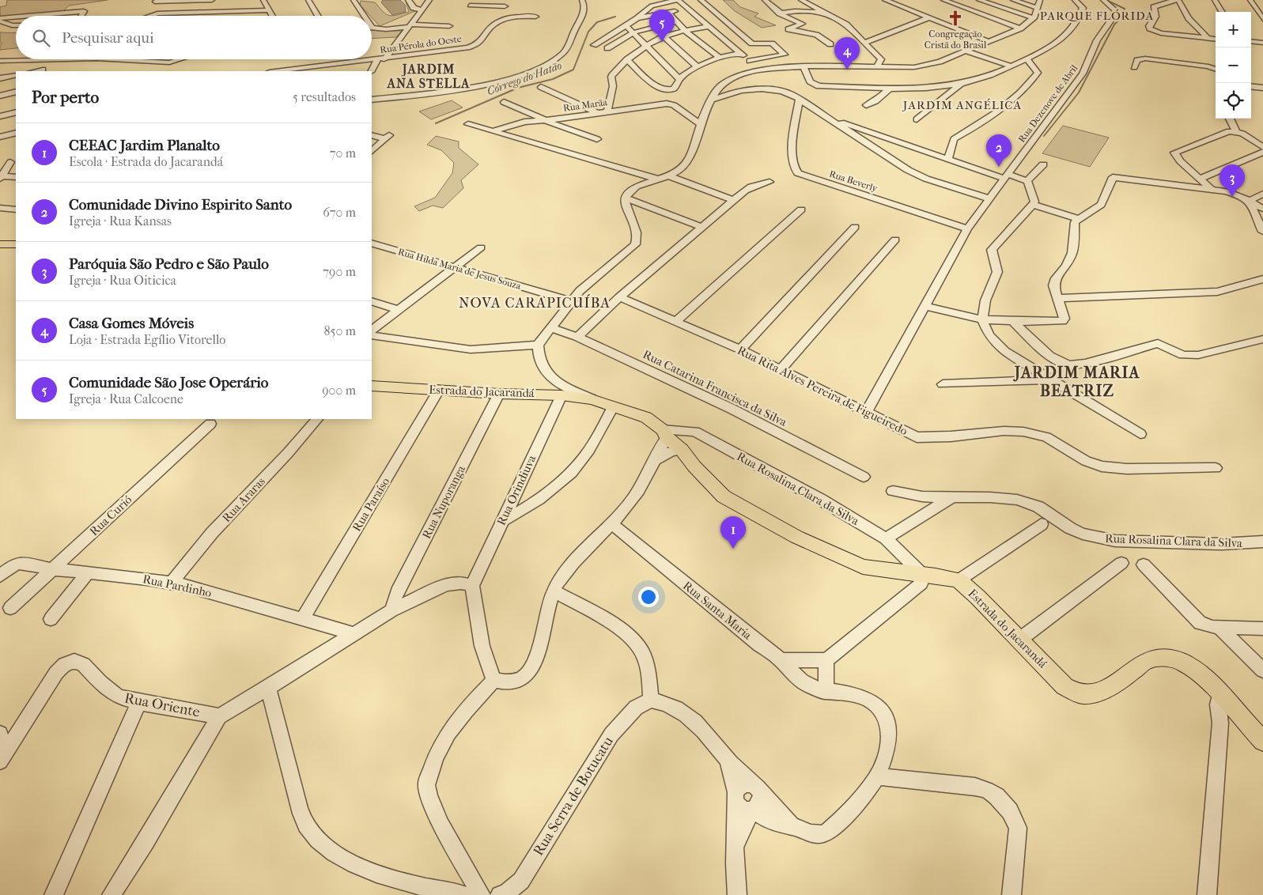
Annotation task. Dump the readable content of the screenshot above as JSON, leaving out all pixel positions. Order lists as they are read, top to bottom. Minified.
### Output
{"streets":{"main road":["Estrada do Jacarandá"],"street":["Rua Pérola do Oeste","Rua Dezenove de Abril","Rua Marãa","Rua Beverly","Rua Hilda Maria de Jesus Souza","Rua Catarina Francisca da Silva","Rua Rita Alves Pereira de Figueiredo","Rua Rosalina Clara da Silva","Rua Orindiuva","Rua Araras","Rua Nuporanga","Rua Paraíso","Rua Curió","Rua Pardinho","Rua Santa Maria","Rua Oriente","Rua Serra de Botucatu"]},"crossings":[["Estrada do Jacarandá","Rua Rosalina Clara da Silva"],["Estrada do Jacarandá","Rua Orindiuva"],["Estrada do Jacarandá","Rua Nuporanga"],["Estrada do Jacarandá","Rua Paraíso"],["Rua Araras","Rua Pardinho"],["Rua Paraíso","Rua Pardinho"],["Rua Curió","Rua Pardinho"]],"districts":["PARQUE FLÓRIDA","JARDIM ANA STELLA","JARDIM ANGÉLICA","NOVA CARAPICUÍBA","JARDIM MARIA BEATRIZ"],"water":["Córrego do Hatão"],"places":{"church":["Congregação Cristã do Brasil"]},"page":{"pins":["5","4","2","3","1"],"map_buttons":["+","−"],"search":"Pesquisar aqui","heading":["Por perto","5 resultados"],"list":[{"mark":"1","name":"CEEAC Jardim Planalto","note":"Escola · Estrada do Jacarandá","value":"70 m"},{"mark":"2","name":"Comunidade Divino Espirito Santo","note":"Igreja · Rua Kansas","value":"670 m"},{"mark":"3","name":"Paróquia São Pedro e São Paulo","note":"Igreja · Rua Oiticica","value":"790 m"},{"mark":"4","name":"Casa Gomes Móveis","note":"Loja · Estrada Egílio Vitorello","value":"850 m"},{"mark":"5","name":"Comunidade São Jose Operário","note":"Igreja · Rua Calcoene","value":"900 m"}]}}
